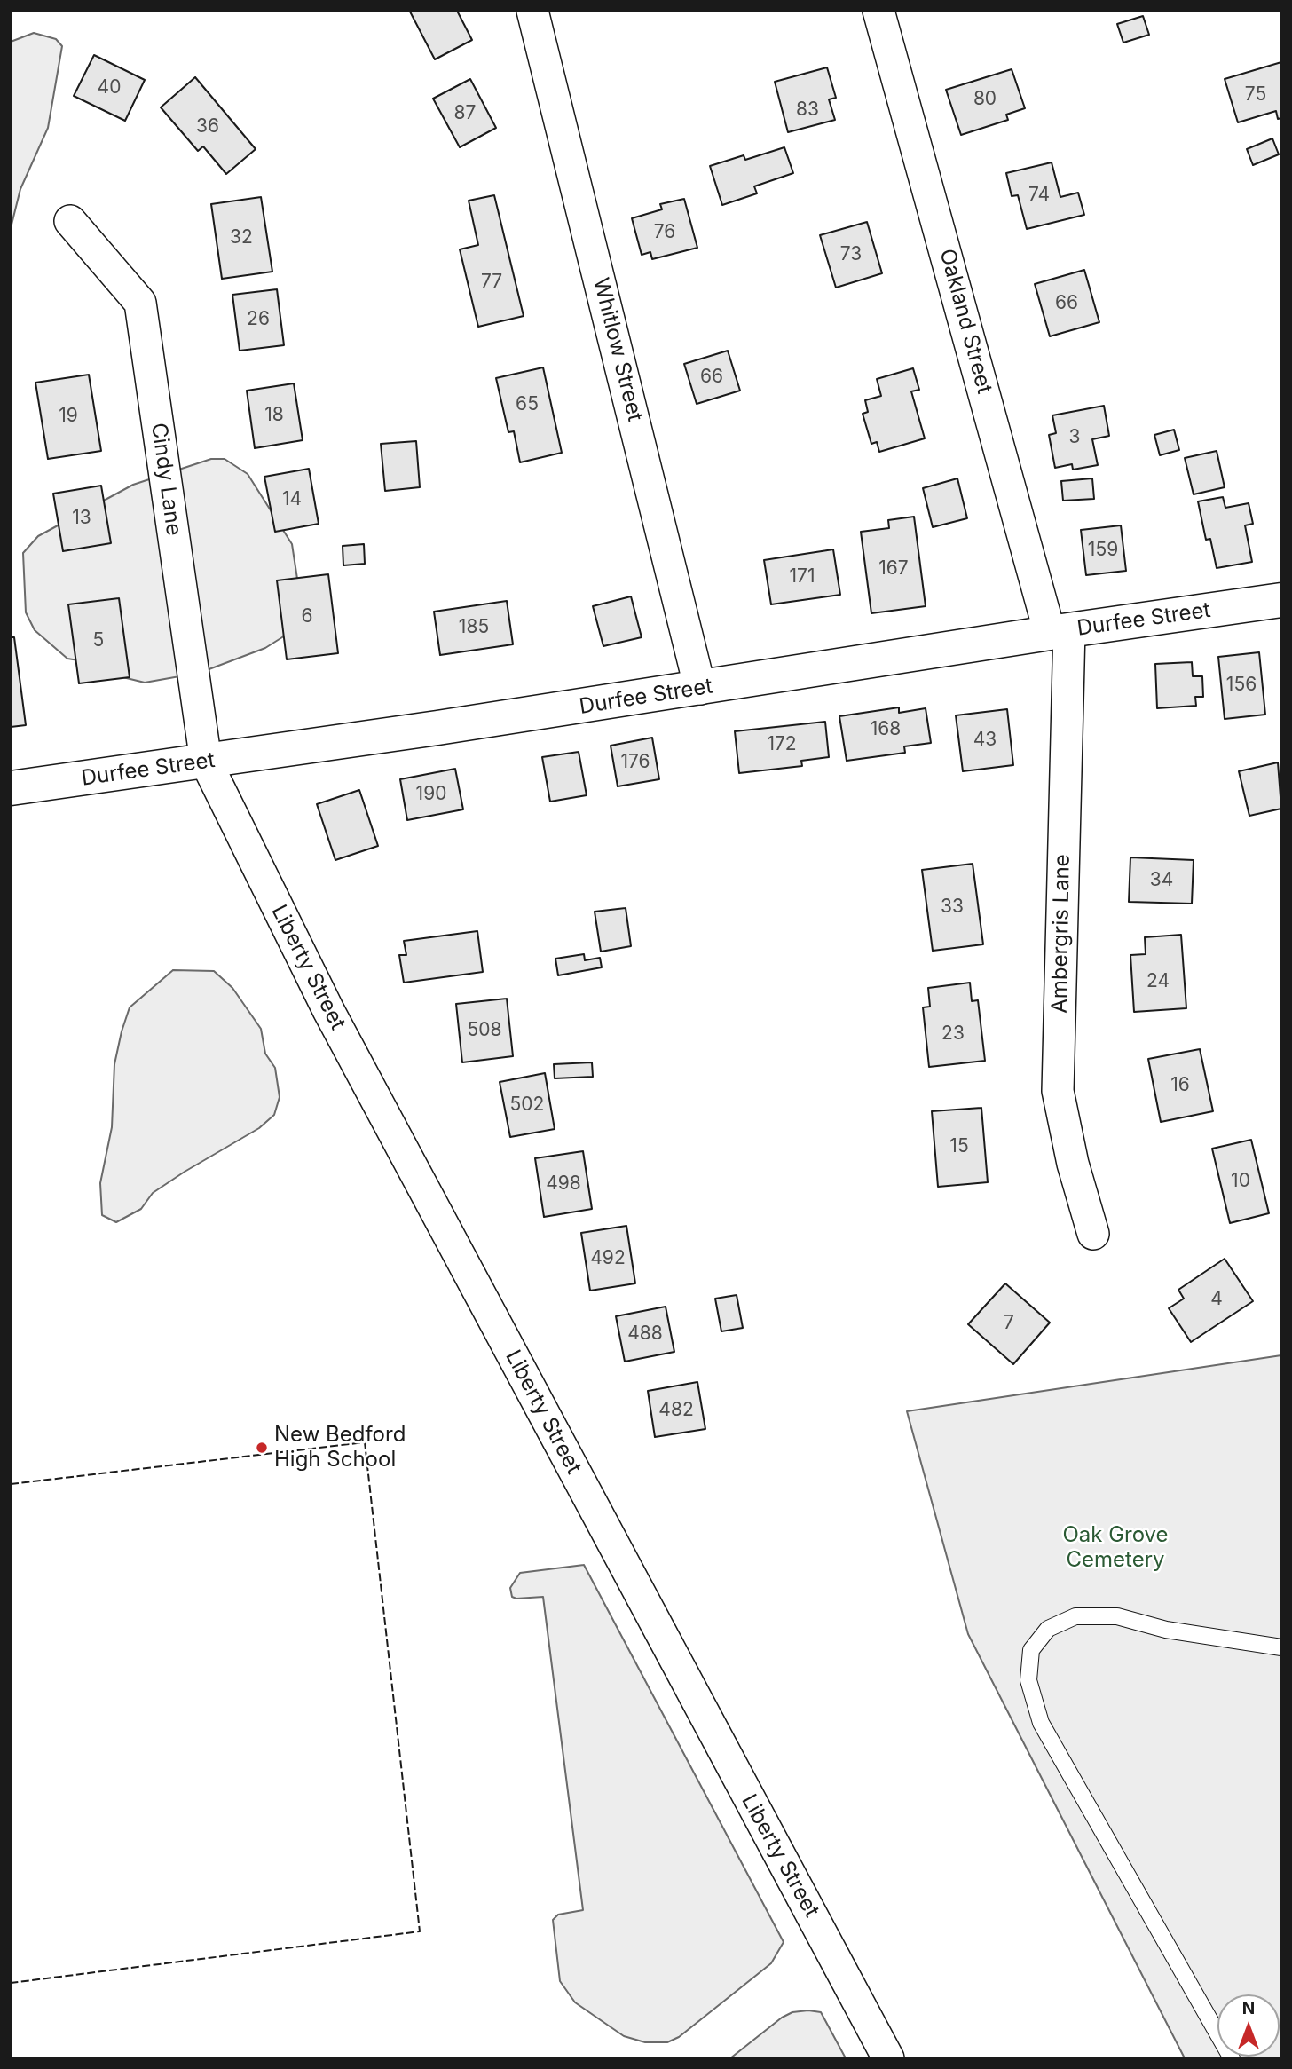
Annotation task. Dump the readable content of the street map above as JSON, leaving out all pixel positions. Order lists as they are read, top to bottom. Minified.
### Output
{"streets":{"street":["Oakland Street","Whitlow Street","Cindy Lane","Durfee Street","Ambergris Lane","Liberty Street"]},"crossings":[["Oakland Street","Durfee Street"],["Oakland Street","Ambergris Lane"],["Whitlow Street","Durfee Street"],["Cindy Lane","Durfee Street"],["Cindy Lane","Liberty Street"],["Durfee Street","Ambergris Lane"],["Durfee Street","Liberty Street"]],"parks":["Oak Grove Cemetery"],"places":["New Bedford High School"],"house_numbers":["40","75","80","83","87","36","74","76","32","73","77","66","26","66","65","18","19","3","14","13","159","167","171","6","185","5","156","168","43","172","176","190","34","33","24","508","23","16","502","15","10","498","492","4","7","488","482"],"north":"top"}
